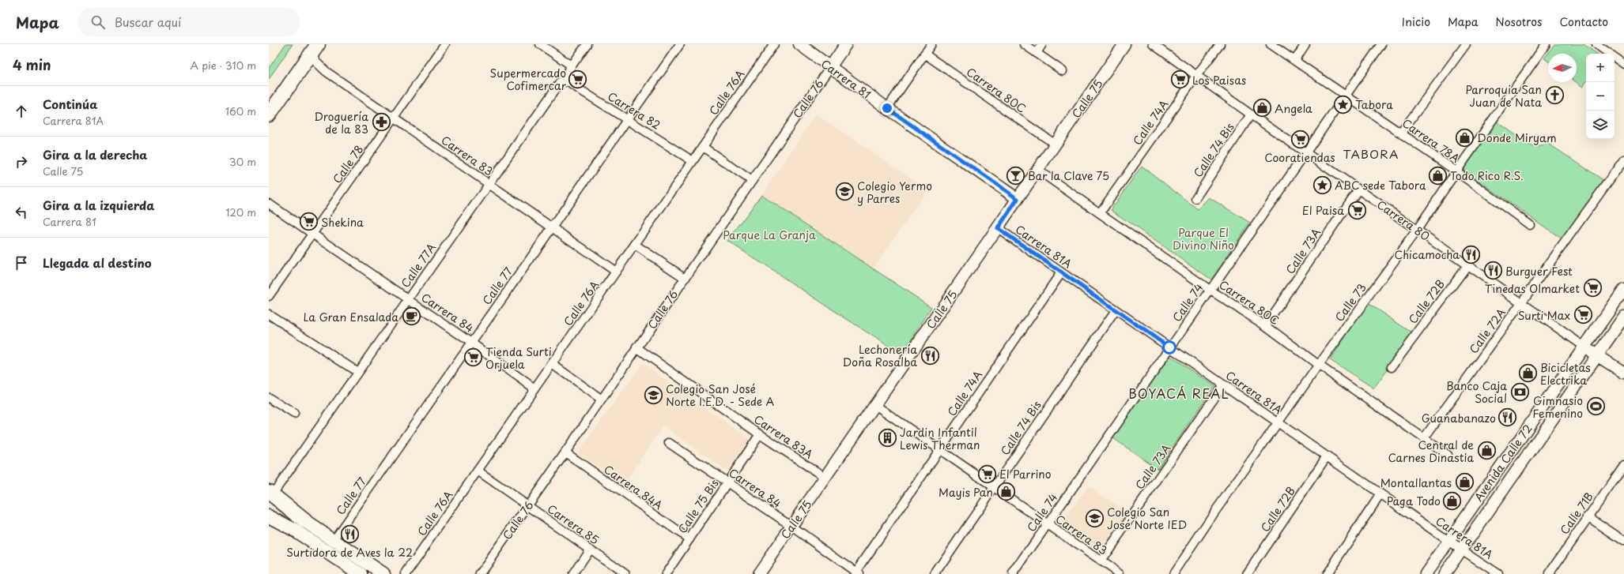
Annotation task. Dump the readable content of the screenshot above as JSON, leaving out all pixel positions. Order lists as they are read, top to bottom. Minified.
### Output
{"streets":{"street":["Carrera 81","Carrera 80C","Calle 76A","Calle 76","Calle 75","Carrera 82","Calle 74A","Carrera 78A","Calle 74 Bis","Carrera 83","Calle 78","Carrera 80","Carrera 81A","Calle 73A","Calle 77A","Calle 77","Calle 72B","Calle 74","Calle 73","Carrera 84","Calle 72A","Carrera 83A","Avenida Calle 72","Carrera 84A","Calle 75 Bis","Calle 71B","Carrera 85"]},"crossings":[["Carrera 81","Calle 76"],["Carrera 81","Calle 75"],["Carrera 80C","Calle 75"],["Carrera 80C","Calle 74A"],["Carrera 80C","Calle 73A"],["Carrera 80C","Calle 74"],["Carrera 80C","Calle 73"],["Carrera 80C","Calle 72A"],["Calle 76A","Carrera 82"],["Calle 76A","Carrera 83"],["Calle 76A","Carrera 84"],["Calle 76A","Carrera 85"],["Calle 76","Carrera 83A"],["Calle 76","Carrera 84A"],["Calle 76","Carrera 85"],["Calle 75","Carrera 83"],["Calle 75","Carrera 81A"],["Calle 75","Carrera 84"],["Calle 75","Carrera 83A"],["Carrera 82","Calle 77A"],["Carrera 82","Calle 77"],["Calle 74A","Carrera 83"],["Calle 74A","Carrera 80"],["Calle 74A","Carrera 81A"],["Calle 74A","Carrera 84"],["Carrera 78A","Calle 74"],["Carrera 78A","Calle 73"],["Calle 74 Bis","Carrera 83"],["Calle 74 Bis","Carrera 80"],["Calle 74 Bis","Carrera 81A"],["Carrera 83","Calle 78"],["Carrera 83","Calle 73A"],["Carrera 83","Calle 77A"],["Carrera 83","Calle 77"],["Carrera 83","Calle 74"],["Calle 78","Carrera 84"],["Carrera 80","Calle 73A"],["Carrera 80","Calle 72B"],["Carrera 80","Calle 74"],["Carrera 80","Calle 73"],["Carrera 80","Calle 72A"],["Carrera 80","Avenida Calle 72"],["Carrera 81A","Calle 73A"],["Carrera 81A","Calle 72B"],["Carrera 81A","Calle 74"],["Carrera 81A","Calle 73"],["Carrera 81A","Avenida Calle 72"],["Calle 77A","Carrera 84"],["Calle 77","Carrera 84"],["Carrera 84","Calle 75 Bis"],["Carrera 83A","Calle 75 Bis"],["Carrera 84A","Calle 75 Bis"]],"districts":["TABORA","BOYACÁ REAL"],"parks":["Parque El Divino Niño","Parque La Granja"],"places":{"supermarket":["Supermercado Cofimercar","Los Paisas","Cooratiendas","El Paisa","Shekina","Tinedas Olmarket","Surti Max","Tienda Surti Orjuela","El Parrino"],"church":["Parroquia San Juan de Nata"],"place":["Tabora","ABC sede Tabora"],"shop":["Angela","Donde Miryam","Todo Rico R.S.","Bicicletas Electrika","Central de Carnes Dinastia","Montallantas","Mayis Pan","Paga Todo"],"pharmacy":["Droguería de la 83"],"bar":["Bar la Clave 75"],"school or university":["Colegio Yermo y Parres","Colegio San José Norte I.E.D. - Sede A","Colegio San José Norte IED"],"restaurant":["Chicamocha","Burguer Fest","Lechonería Doña Rosalba","Guanabanazo","Surtidora de Aves la 22"],"cafe":["La Gran Ensalada"],"bank":["Banco Caja Social"],"sports":["Gimnasio Femenino"],"building":["Jardin Infantil Lewis Therman"]},"north":"left","page":{"header":"Mapa","search":"Buscar aquí","nav":["Inicio","Mapa","Nosotros","Contacto"],"heading":["4 min","A pie · 310 m"],"map_buttons":["+","−"],"list":[["Continúa","Carrera 81A","160 m"],["Gira a la derecha","Calle 75","30 m"],["Gira a la izquierda","Carrera 81","120 m"],"Llegada al destino"]}}
